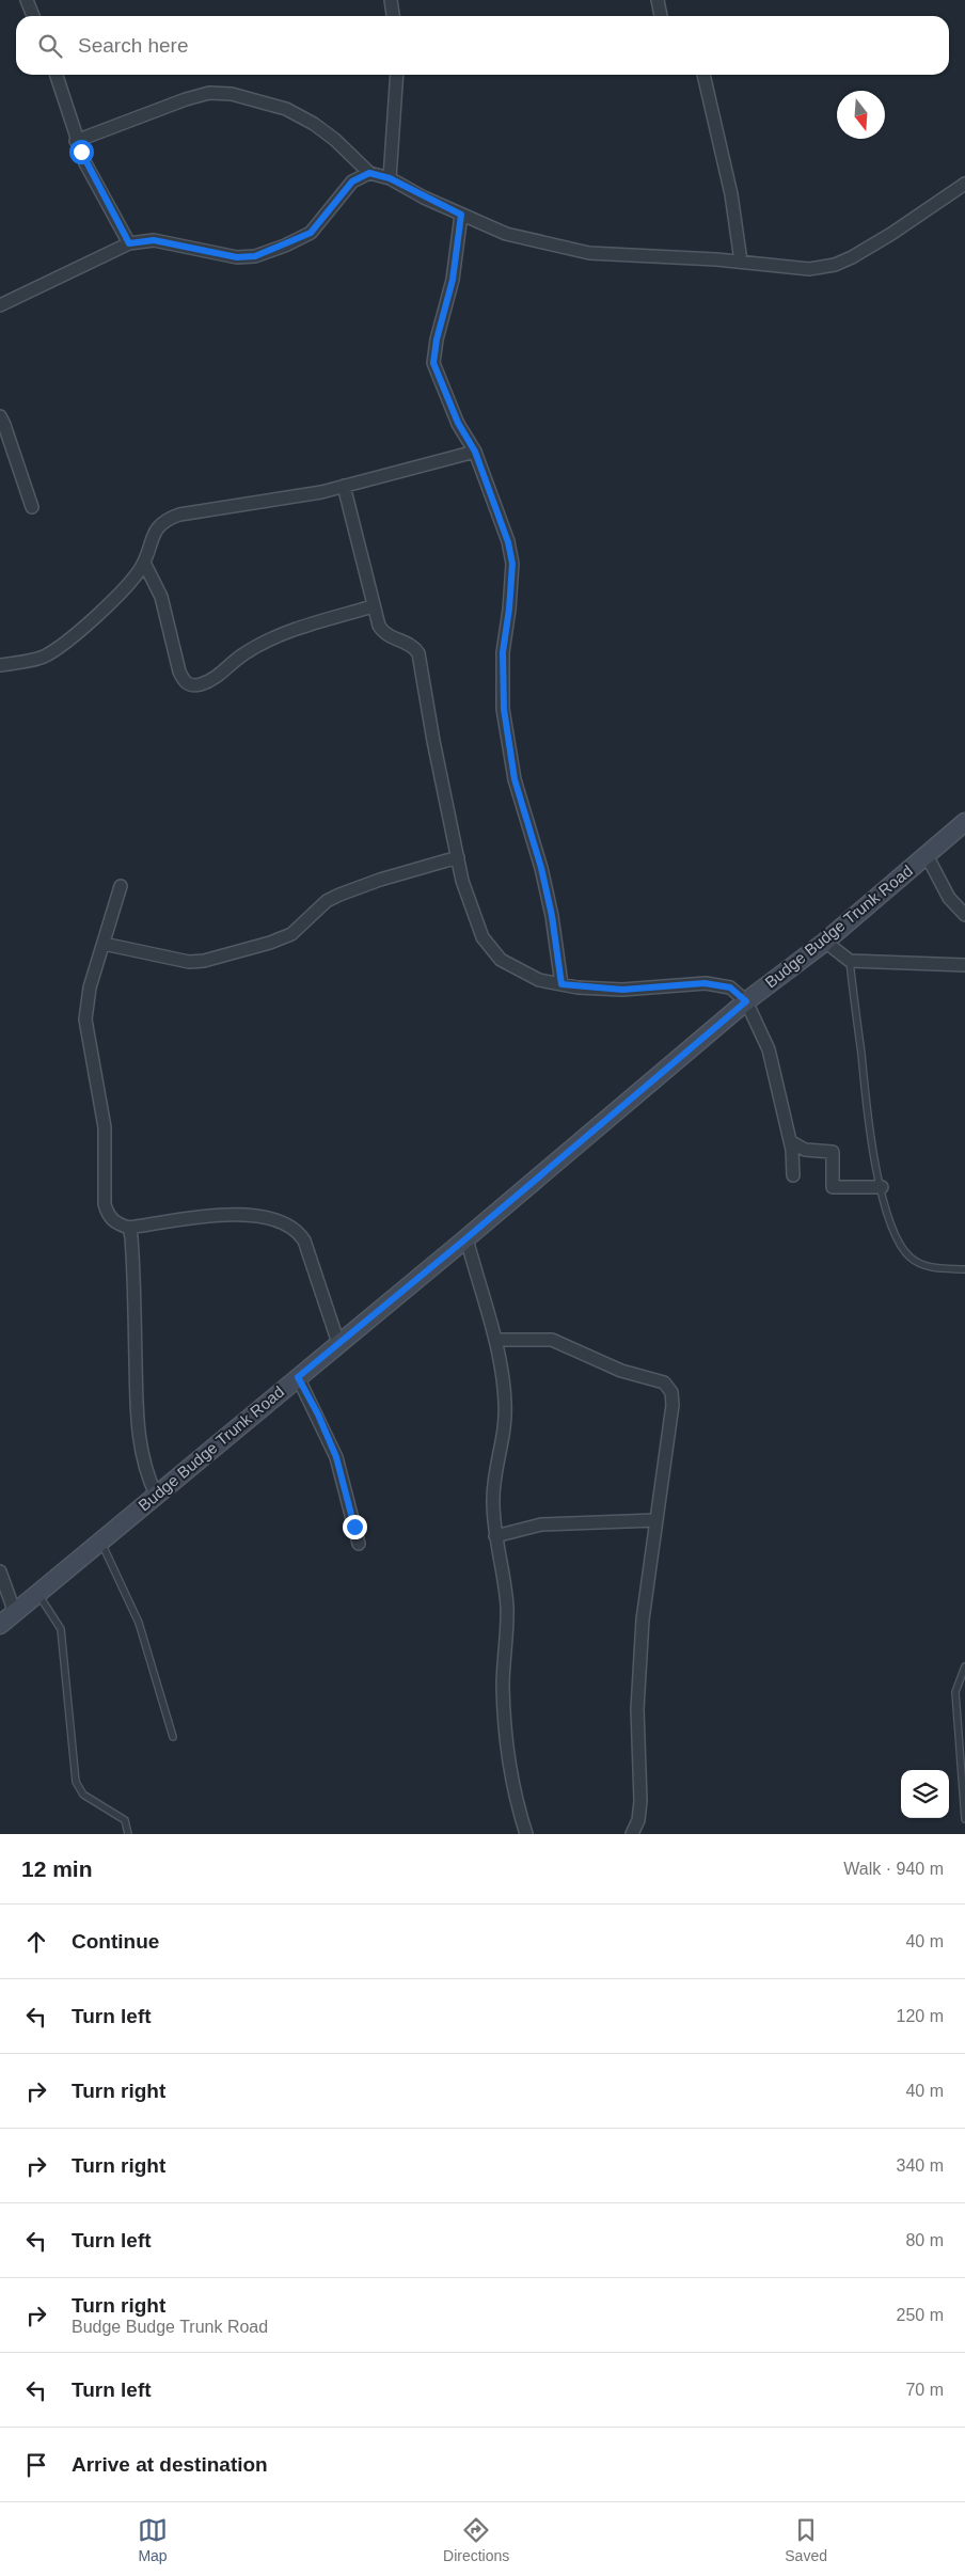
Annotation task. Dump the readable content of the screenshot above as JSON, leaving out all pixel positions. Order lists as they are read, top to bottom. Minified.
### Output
{"streets":{"main road":["Budge Budge Trunk Road"]},"north":"bottom","page":{"search":"Search here","heading":["12 min","Walk · 940 m"],"list":[["Continue","40 m"],["Turn left","120 m"],["Turn right","40 m"],["Turn right","340 m"],["Turn left","80 m"],["Turn right","Budge Budge Trunk Road","250 m"],["Turn left","70 m"],"Arrive at destination"],"nav":["Map","Directions","Saved"]}}
